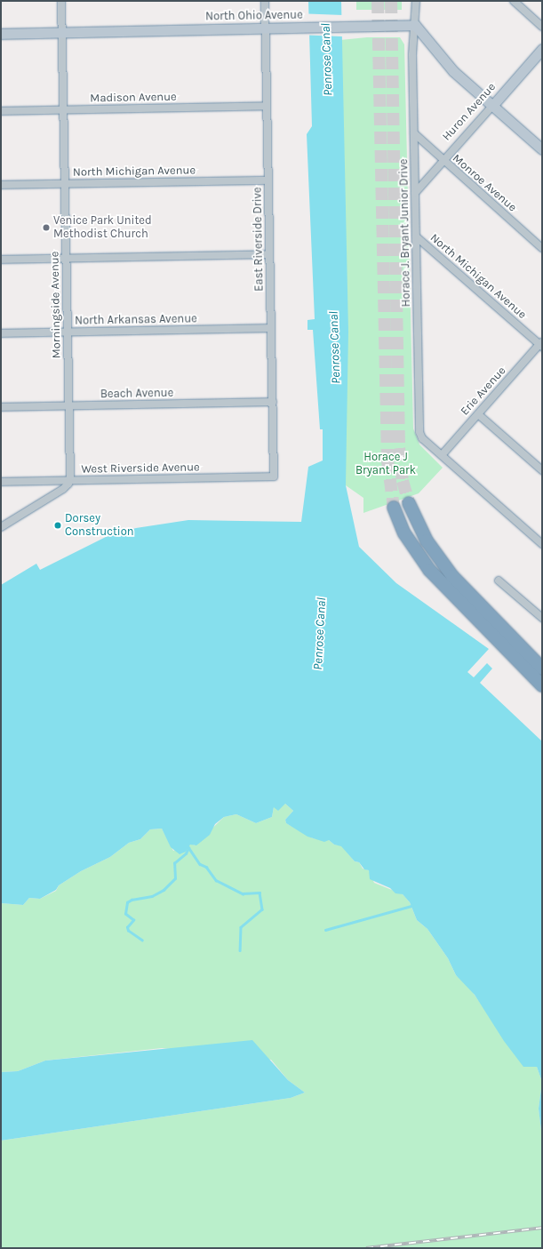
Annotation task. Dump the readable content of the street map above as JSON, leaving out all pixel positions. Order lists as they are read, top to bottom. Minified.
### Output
{"streets":{"street":["North Ohio Avenue","Madison Avenue","Huron Avenue","North Michigan Avenue","Monroe Avenue","Horace J. Bryant Junior Drive","East Riverside Drive","Morningside Avenue","North Arkansas Avenue","Erie Avenue","Beach Avenue","West Riverside Avenue"]},"crossings":[["North Ohio Avenue","Horace J. Bryant Junior Drive"],["North Ohio Avenue","East Riverside Drive"],["North Ohio Avenue","Morningside Avenue"],["Madison Avenue","East Riverside Drive"],["Madison Avenue","Morningside Avenue"],["Huron Avenue","Monroe Avenue"],["Huron Avenue","Horace J. Bryant Junior Drive"],["North Michigan Avenue","Horace J. Bryant Junior Drive"],["North Michigan Avenue","East Riverside Drive"],["North Michigan Avenue","Morningside Avenue"],["North Michigan Avenue","Erie Avenue"],["Monroe Avenue","Horace J. Bryant Junior Drive"],["Horace J. Bryant Junior Drive","Erie Avenue"],["East Riverside Drive","North Arkansas Avenue"],["East Riverside Drive","Beach Avenue"],["East Riverside Drive","West Riverside Avenue"],["Morningside Avenue","North Arkansas Avenue"],["Morningside Avenue","Beach Avenue"],["Morningside Avenue","West Riverside Avenue"]],"water":["Penrose Canal"],"parks":["Horace J Bryant Park"],"places":["Venice Park United Methodist Church","Dorsey Construction"]}
